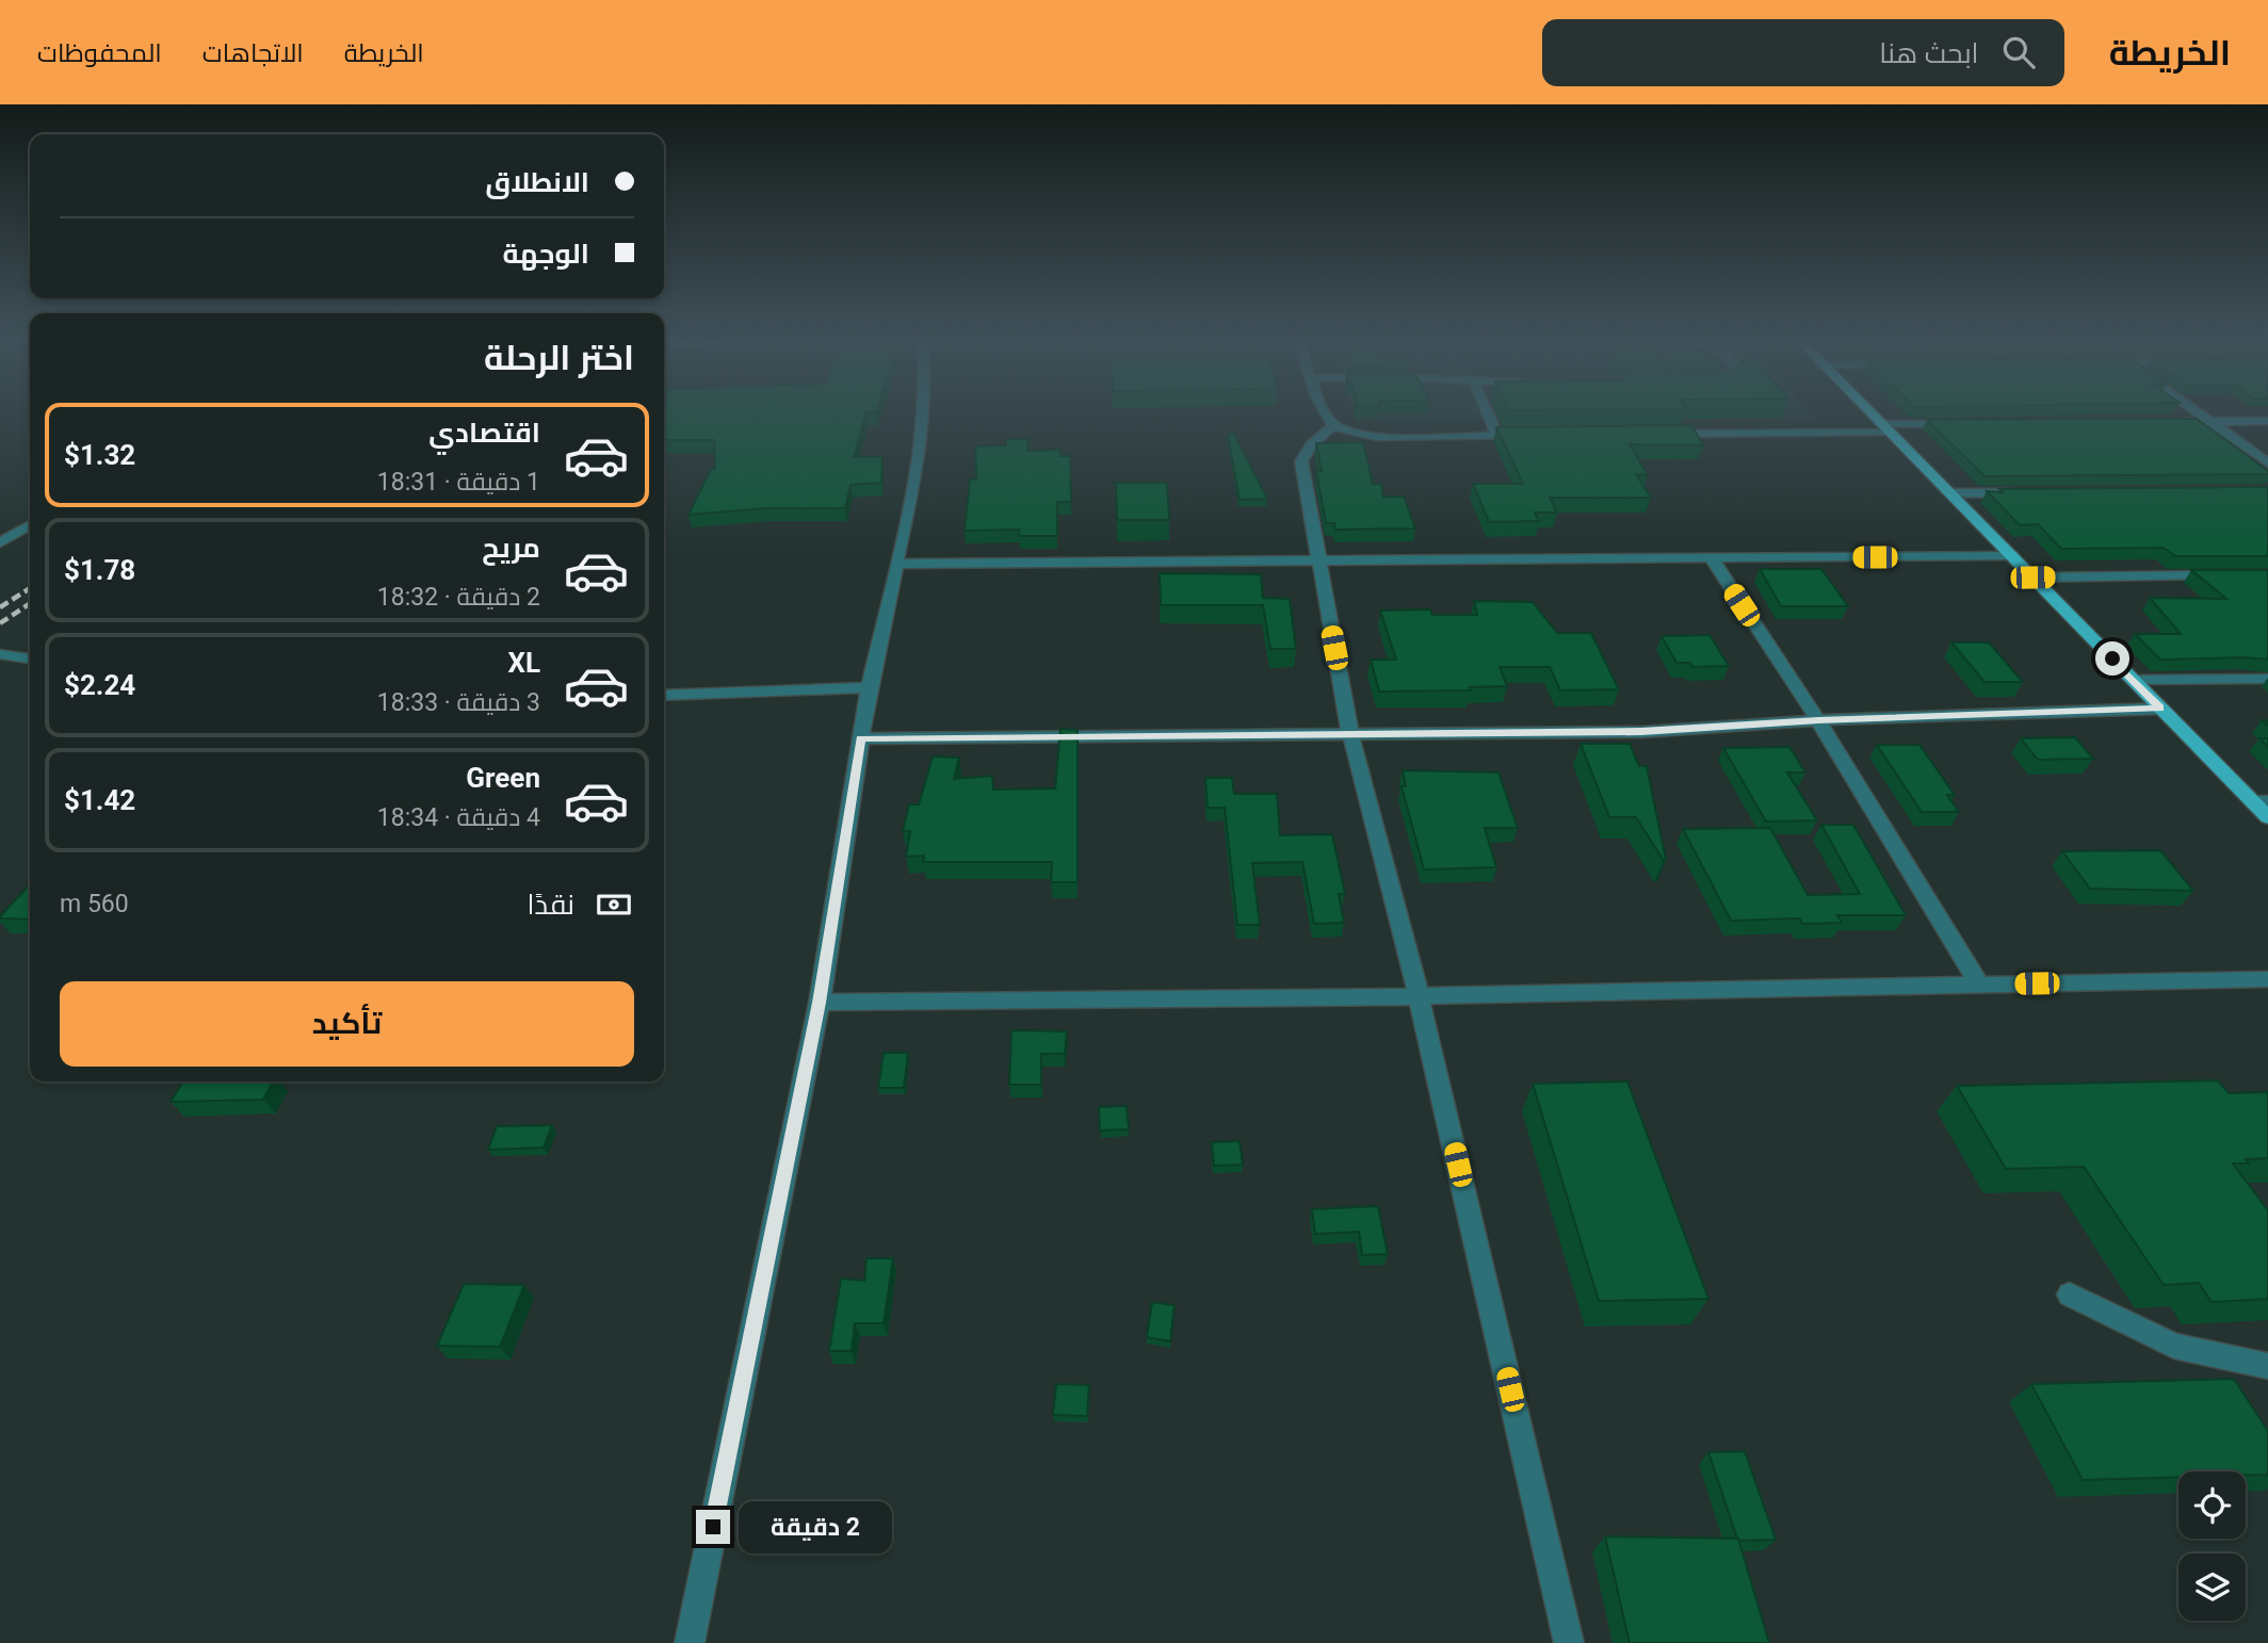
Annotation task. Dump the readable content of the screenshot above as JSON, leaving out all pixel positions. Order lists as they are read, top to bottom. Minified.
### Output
{"page":{"header":"الخريطة","search":"ابحث هنا","nav":["الخريطة","الاتجاهات","المحفوظات"],"banner":["الانطلاق","الوجهة"],"heading":"اختر الرحلة","list":[{"name":"اقتصادي","note":"1 دقيقة · 18:31","value":"$1.32"},{"name":"مريح","note":"2 دقيقة · 18:32","value":"$1.78"},{"name":"XL","note":"3 دقيقة · 18:33","value":"$2.24"},{"name":"Green","note":"4 دقيقة · 18:34","value":"$1.42"}],"pay":["نقدًا","560 m"],"buttons":"تأكيد","bubble":"2 دقيقة"}}
